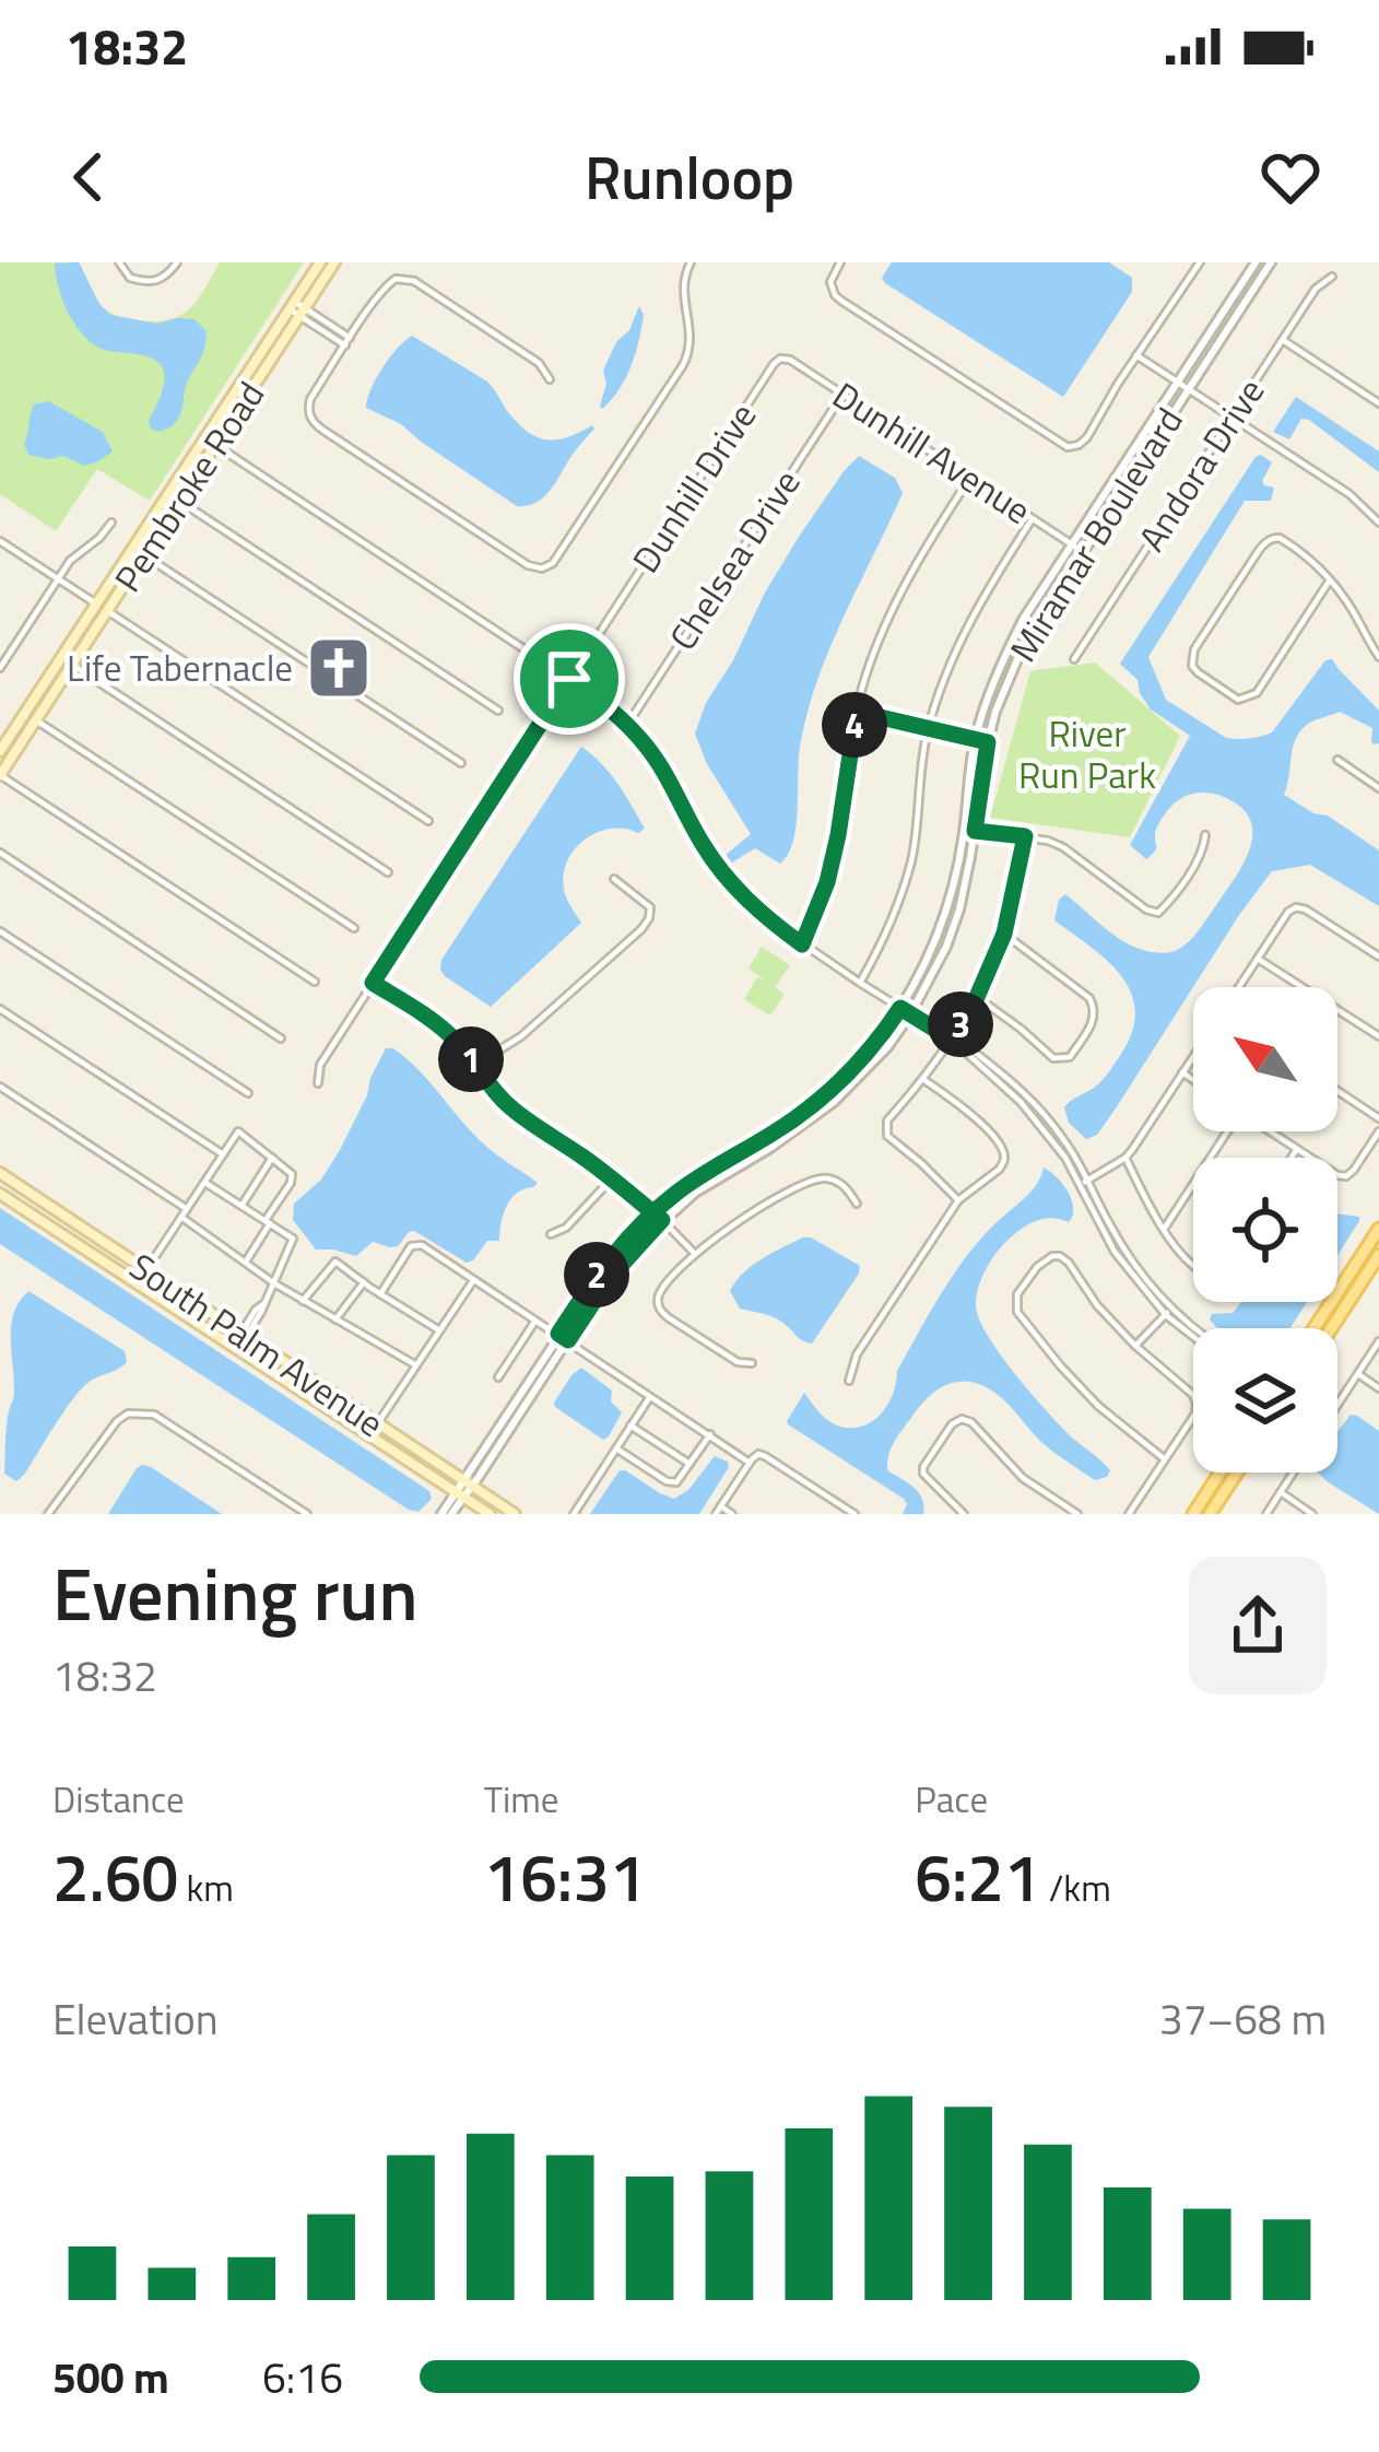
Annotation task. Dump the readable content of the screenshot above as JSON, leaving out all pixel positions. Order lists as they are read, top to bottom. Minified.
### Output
{"streets":{"main road":["Pembroke Road","South Palm Avenue"],"street":["Dunhill Avenue","Andora Drive","Dunhill Drive","Miramar Boulevard","Chelsea Drive"]},"crossings":[["Dunhill Avenue","Dunhill Drive"],["Dunhill Avenue","Miramar Boulevard"],["Dunhill Avenue","Chelsea Drive"],["Miramar Boulevard","South Palm Avenue"]],"parks":["River Run Park"],"places":{"church":["Life Tabernacle"]},"north":"top left","page":{"status":"18:32","header":"Runloop","pins":["4","3","1","2"],"heading":["Evening run","18:32"],"stats":[["Distance","2.60 km"],["Time","16:31"],["Pace","6:21 /km"]],"chart":["Elevation","37–68 m"],"list":[{"name":"500 m","note":"6:16"}]}}
